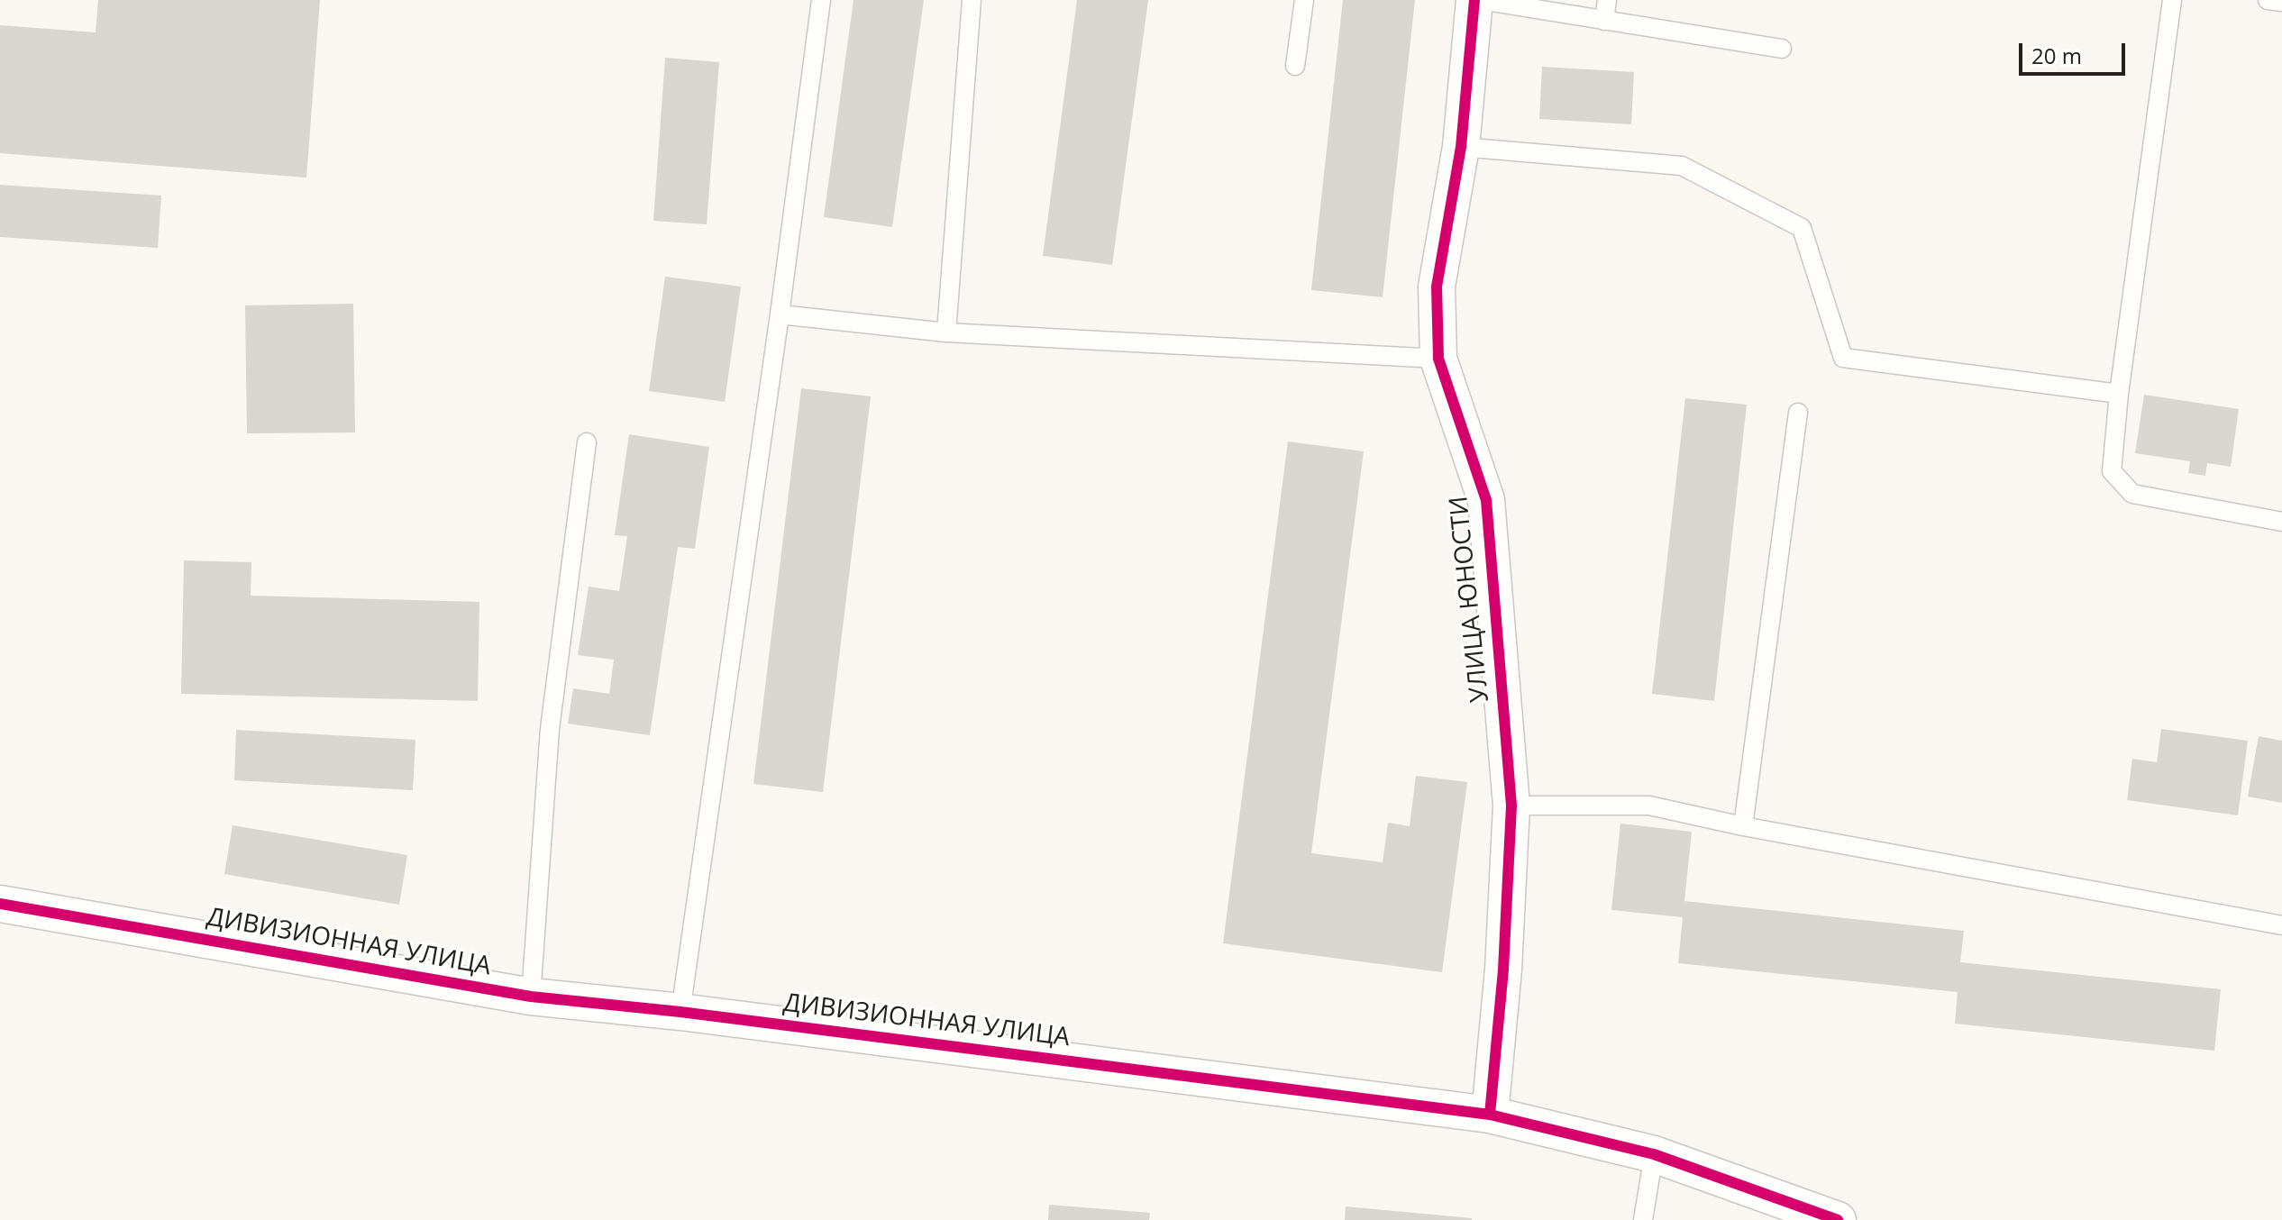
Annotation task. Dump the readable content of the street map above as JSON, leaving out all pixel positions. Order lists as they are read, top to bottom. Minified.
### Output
{"streets":{"street":["УЛИЦА ЮНОСТИ","ДИВИЗИОННАЯ УЛИЦА"]},"crossings":[["УЛИЦА ЮНОСТИ","ДИВИЗИОННАЯ УЛИЦА"]],"scale_bar":"20 m"}
